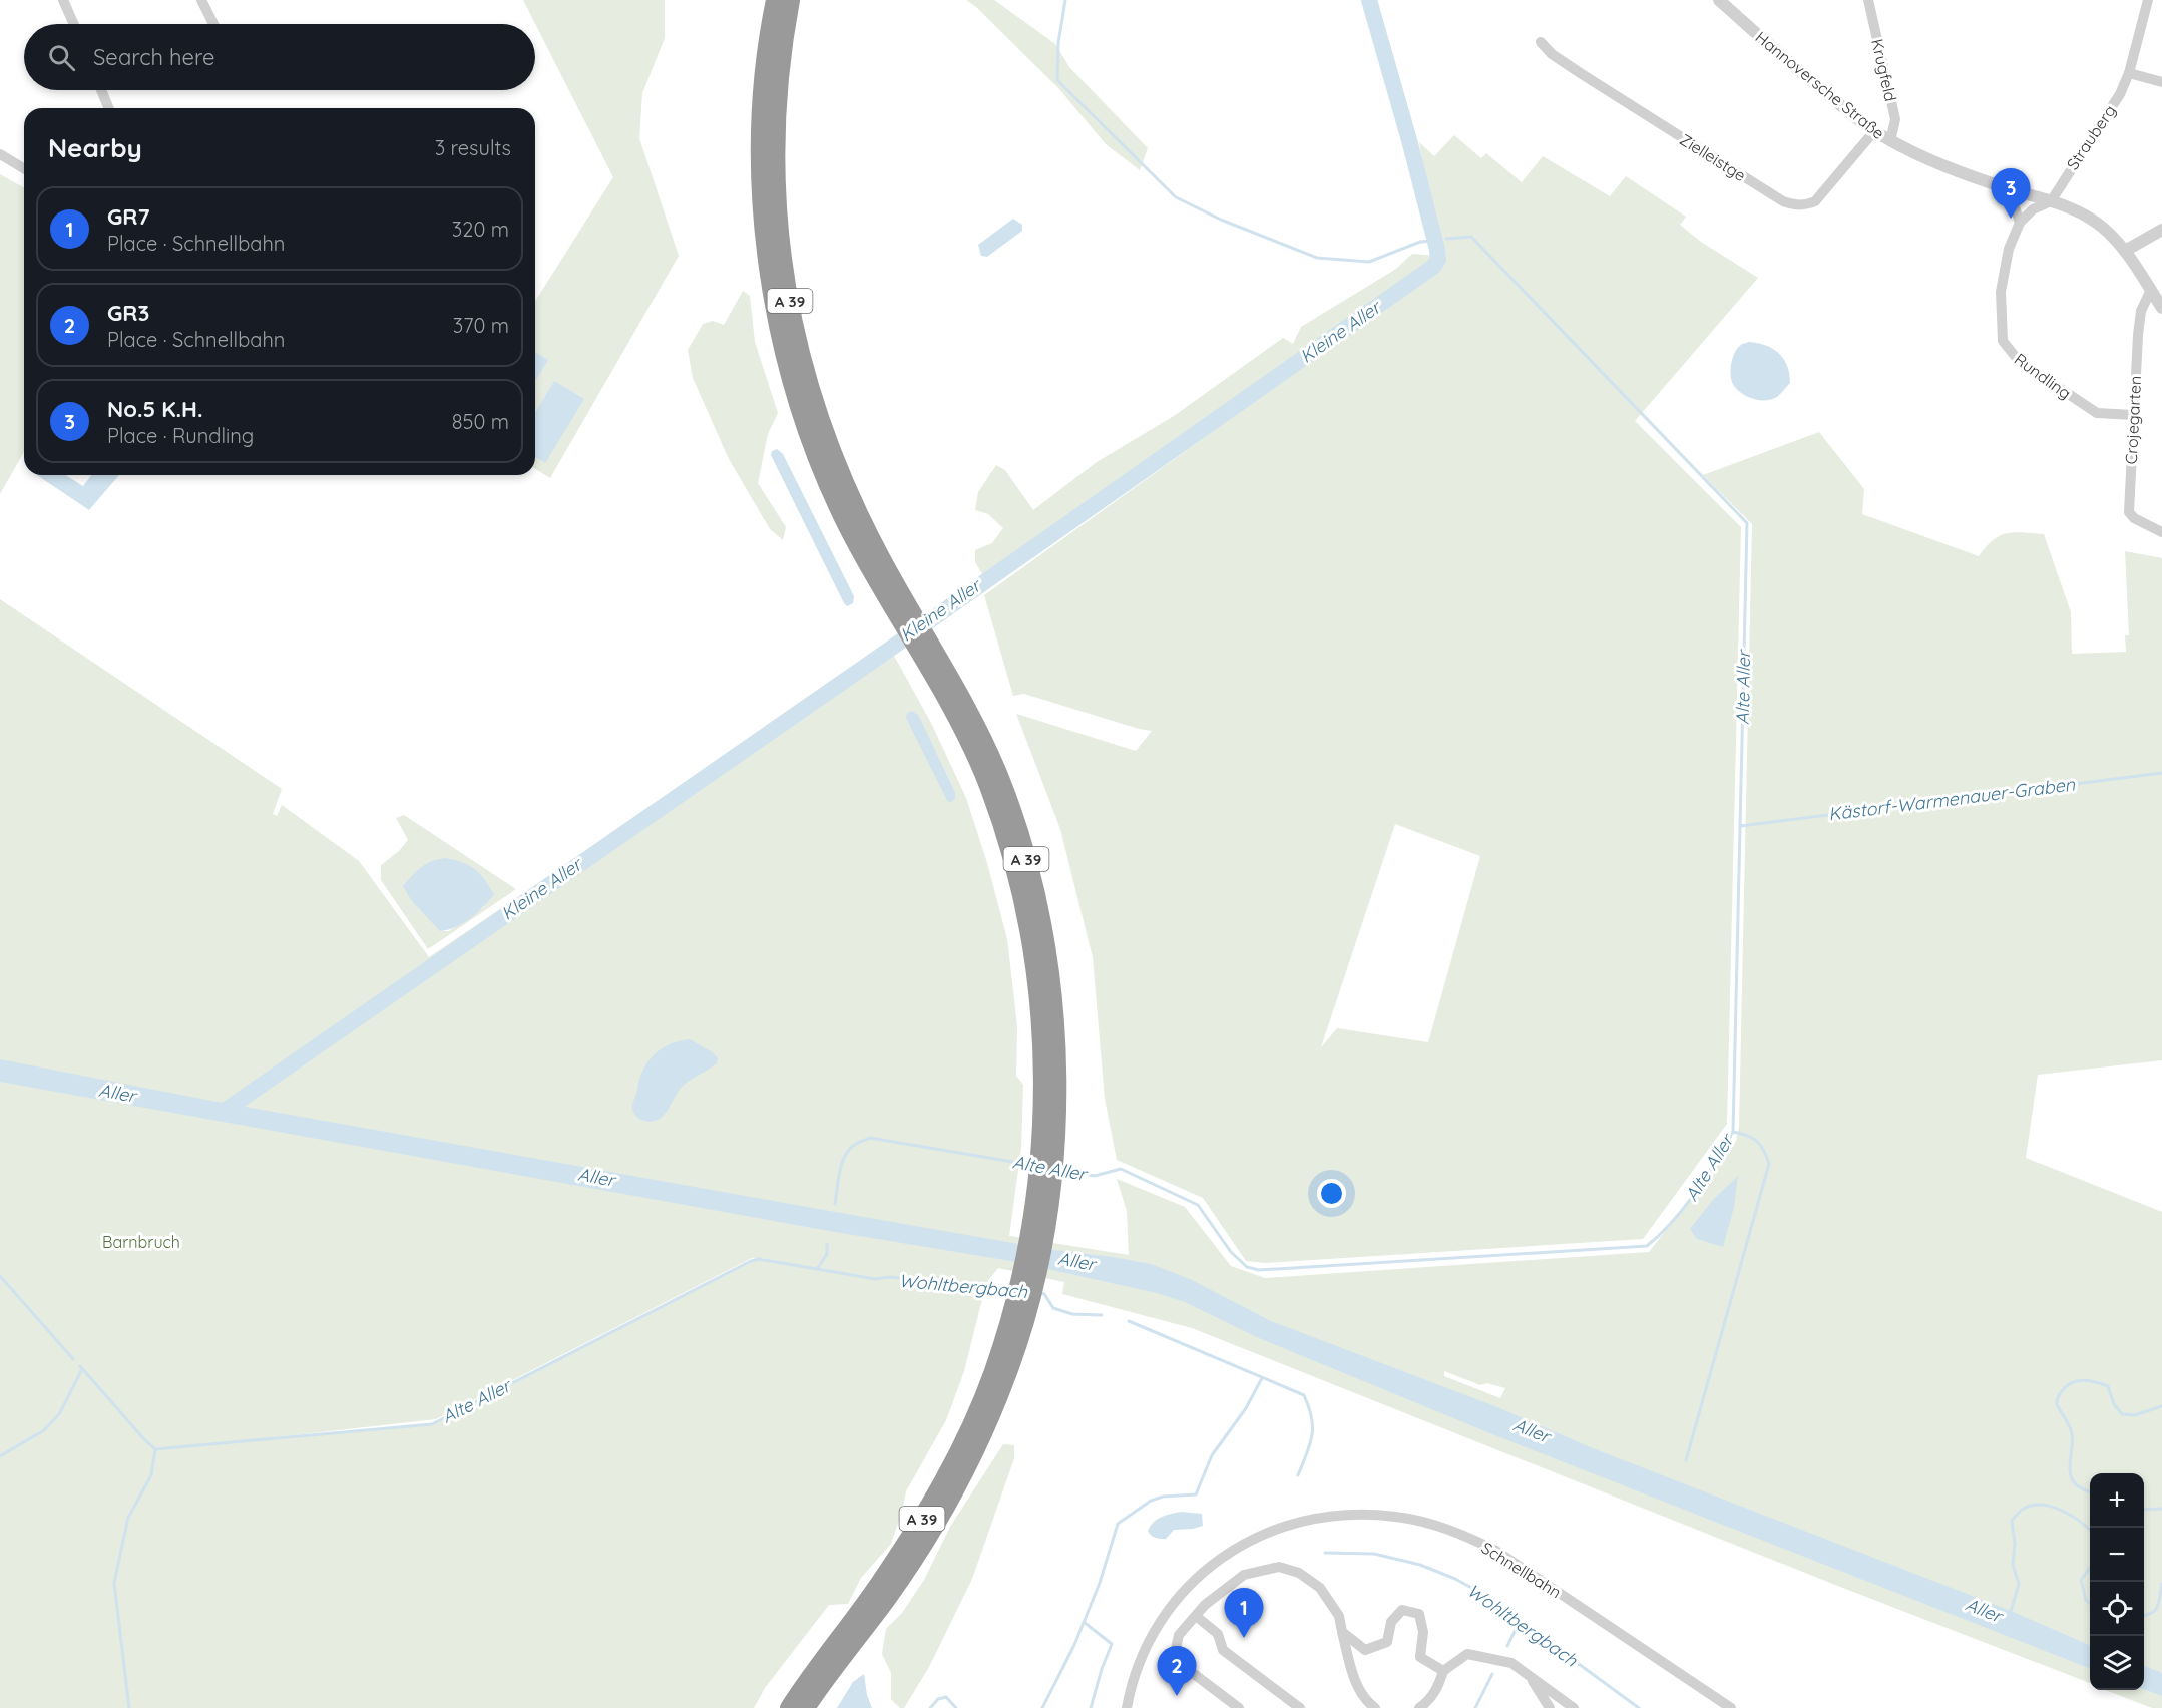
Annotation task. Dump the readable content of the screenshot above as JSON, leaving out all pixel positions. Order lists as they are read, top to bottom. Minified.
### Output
{"streets":{"highway":["A 39"],"street":["Krugfeld","Hannoversche Straße","Strauberg","Zielleistge","Rundling","Crojegarten","Schnellbahn"]},"crossings":[["Krugfeld","Hannoversche Straße"],["Hannoversche Straße","Strauberg"],["Hannoversche Straße","Zielleistge"],["Hannoversche Straße","Crojegarten"],["Rundling","Crojegarten"]],"water":["Kleine Aller","Alte Aller","Kästorf-Warmenauer-Graben","Aller","Wohltbergbach"],"parks":["Barnbruch"],"page":{"search":"Search here","heading":["Nearby","3 results"],"pins":["3","1","2"],"list":[{"mark":"1","name":"GR7","note":"Place · Schnellbahn","value":"320 m"},{"mark":"2","name":"GR3","note":"Place · Schnellbahn","value":"370 m"},{"mark":"3","name":"No.5 K.H.","note":"Place · Rundling","value":"850 m"}],"map_buttons":["+","−"]}}
